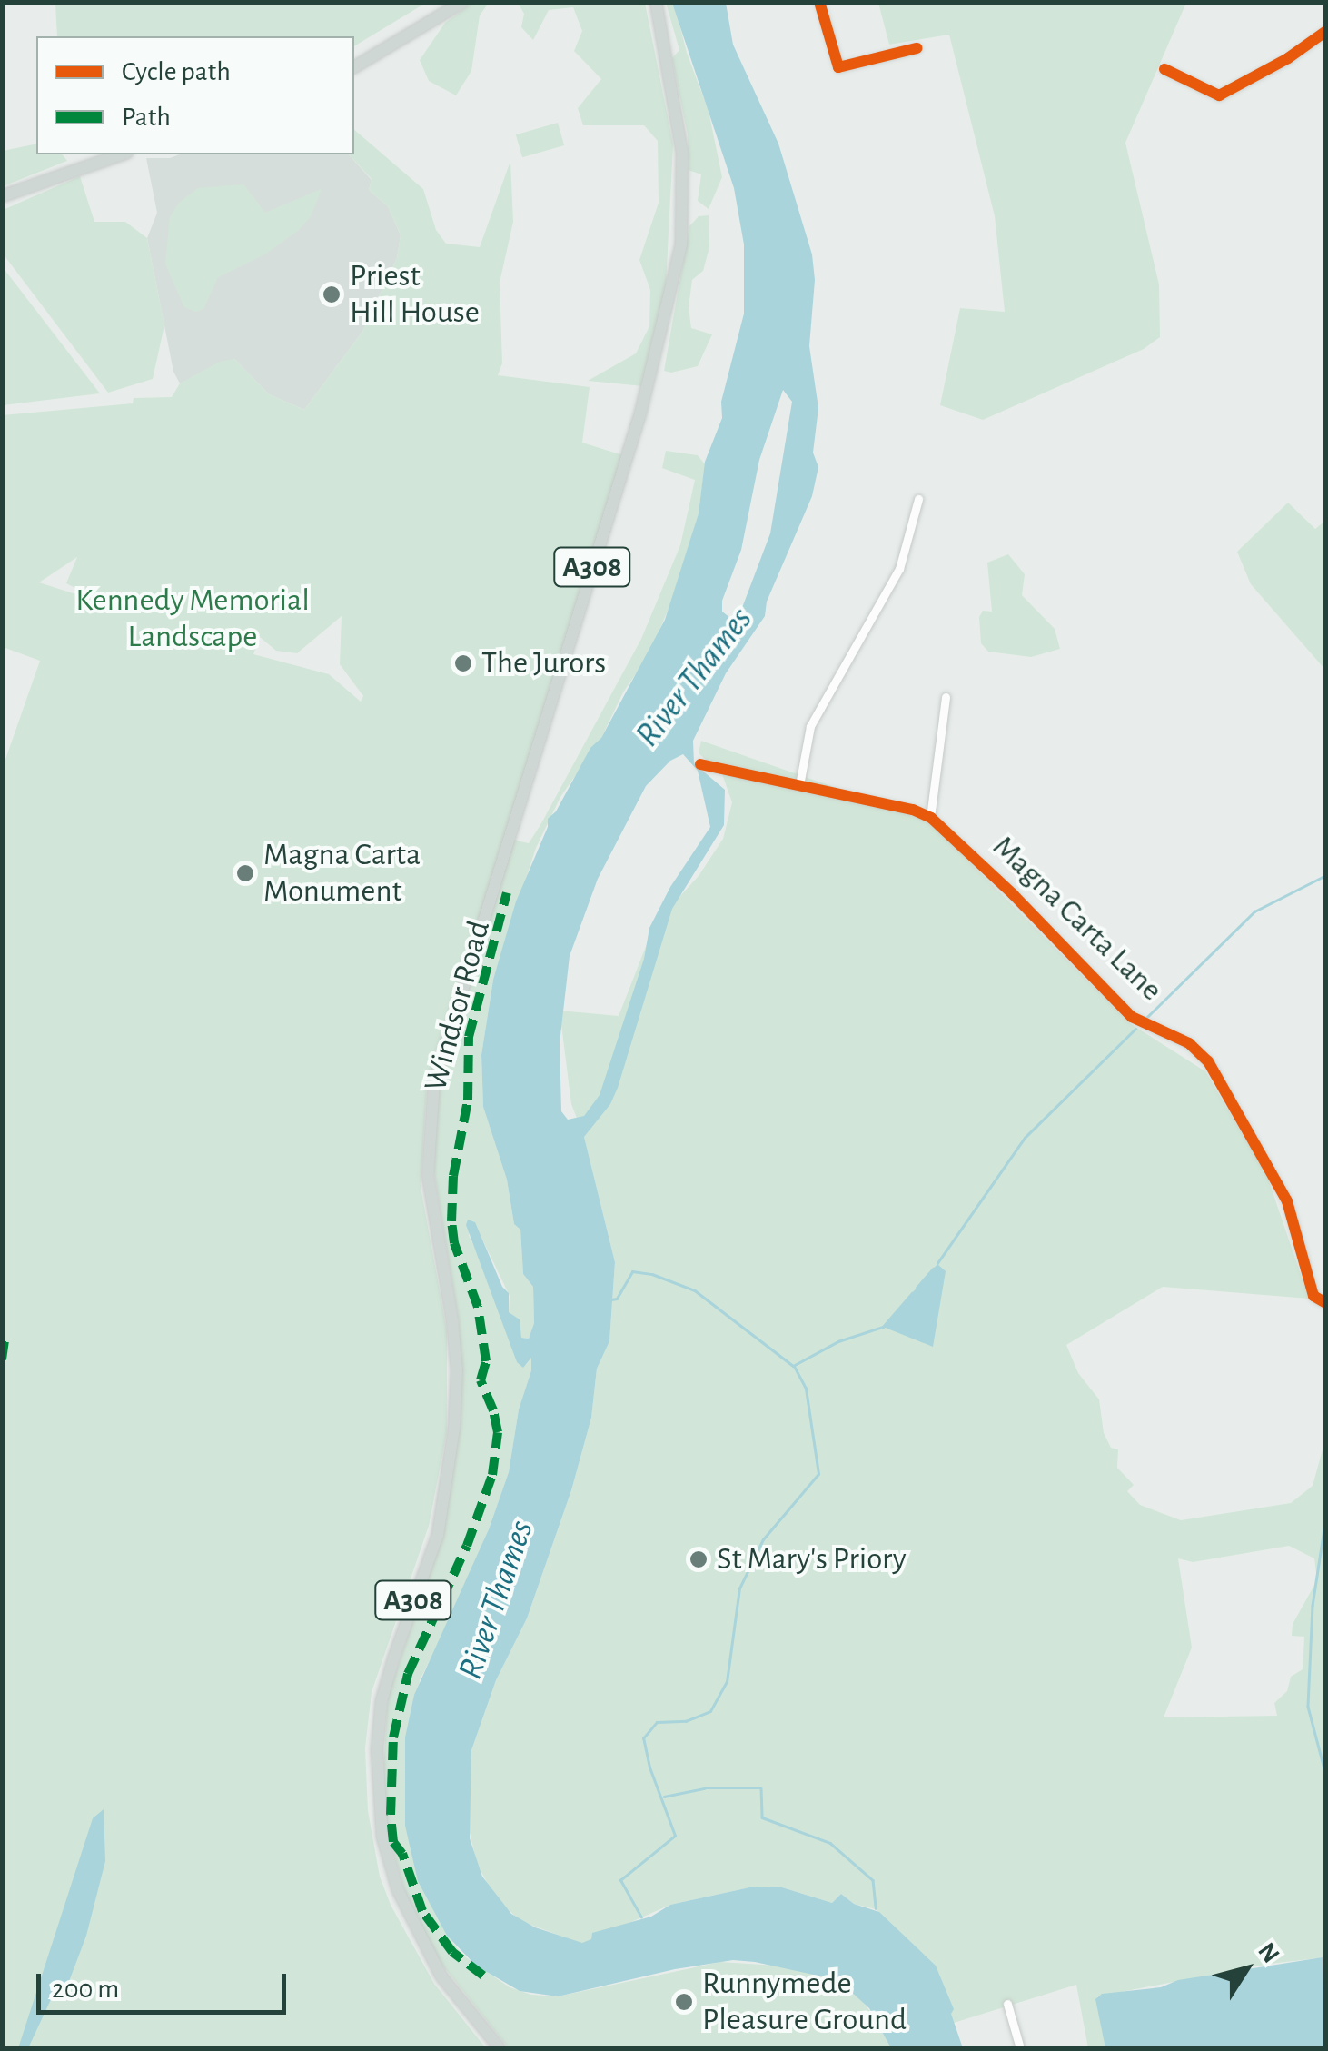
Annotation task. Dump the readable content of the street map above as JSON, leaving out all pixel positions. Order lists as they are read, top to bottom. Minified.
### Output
{"streets":{"main road":["A308","Windsor Road"],"street":["Magna Carta Lane"]},"water":["River Thames"],"parks":["Kennedy Memorial Landscape"],"places":["Priest Hill House","The Jurors","Magna Carta Monument","St Mary's Priory","Runnymede Pleasure Ground"],"legend":["Cycle path","Path"],"scale_bar":"200 m","north":"top right"}
